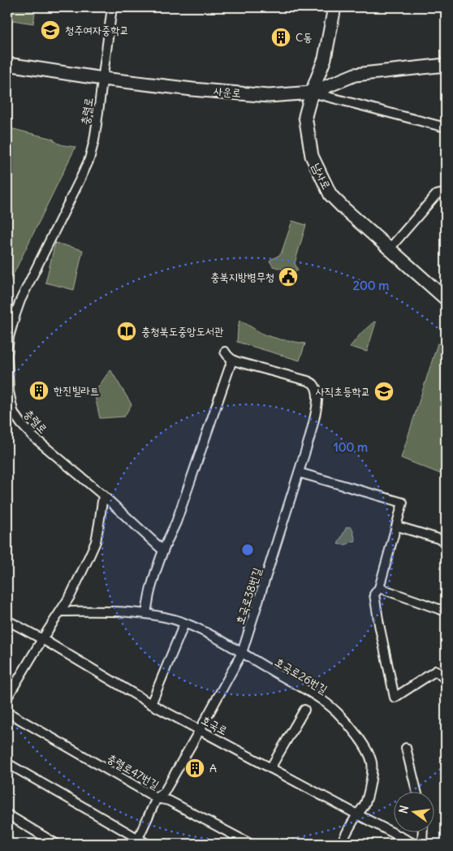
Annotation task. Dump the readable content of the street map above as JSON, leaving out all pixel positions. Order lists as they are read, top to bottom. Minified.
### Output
{"streets":{"street":["사운로","충렬로","남사로","호국로38번길","호국로26번길","호국로","충렬로47번길"]},"crossings":[["사운로","충렬로"],["사운로","남사로"],["호국로38번길","호국로26번길"],["호국로38번길","호국로"],["호국로38번길","충렬로47번길"],["호국로26번길","호국로"]],"places":{"school or university":["청주여자중학교","사직초등학교"],"building":["C동","한진빌라트","A"],"public building":["충북지방병무청"],"library":["충청북도중앙도서관"]},"north":"left","rings":["200 m","100 m"]}
